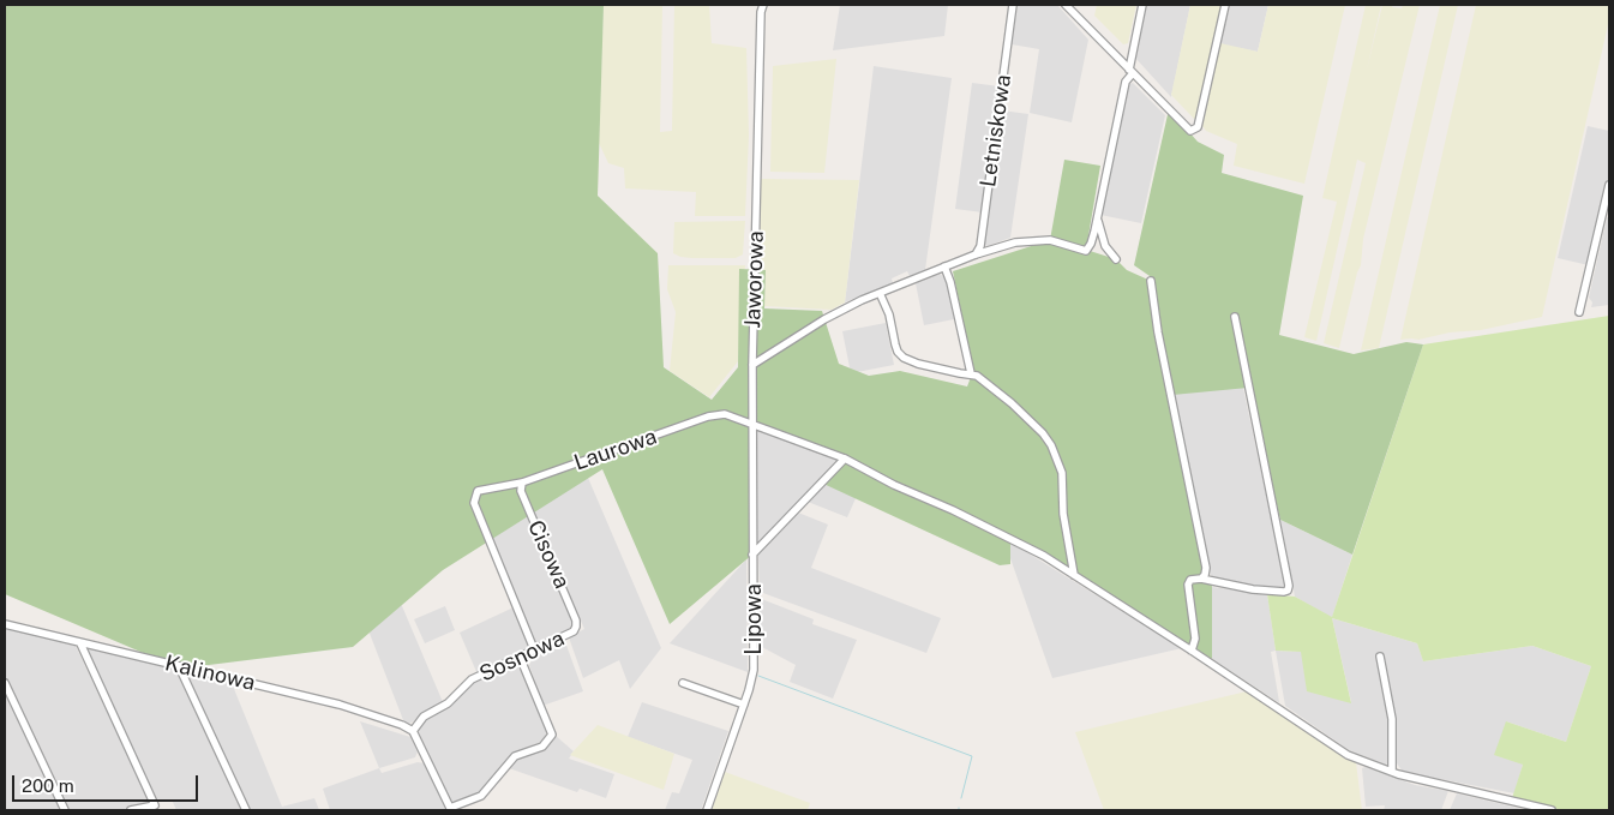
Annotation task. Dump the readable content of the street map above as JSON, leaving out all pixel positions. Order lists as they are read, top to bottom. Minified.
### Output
{"streets":{"street":["Letniskowa","Jaworowa","Laurowa","Cisowa","Lipowa","Sosnowa","Kalinowa"]},"crossings":[["Jaworowa","Laurowa"],["Jaworowa","Lipowa"],["Laurowa","Cisowa"],["Laurowa","Lipowa"],["Laurowa","Sosnowa"],["Cisowa","Sosnowa"],["Sosnowa","Kalinowa"]],"scale_bar":"200 m"}
